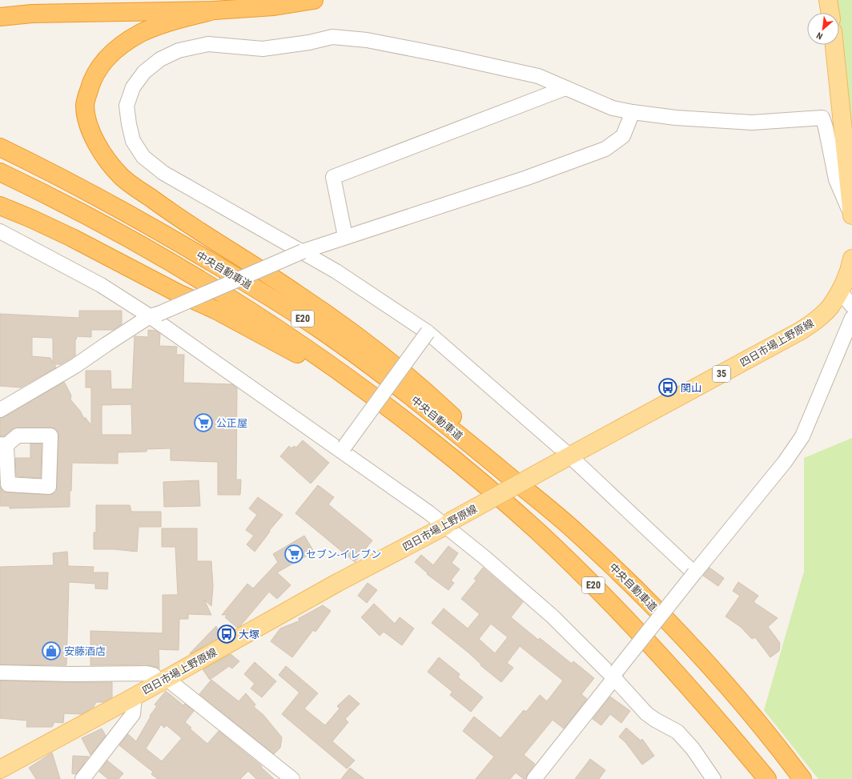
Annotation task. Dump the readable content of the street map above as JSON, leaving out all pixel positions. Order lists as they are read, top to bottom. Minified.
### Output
{"streets":{"highway":["中央自動車道","E20"],"main road":["四日市場上野原線","35"]},"places":{"bus stop":["関山","大塚"],"supermarket":["公正屋","セブン-イレブン"],"shop":["安藤酒店"]},"north":"bottom left"}
